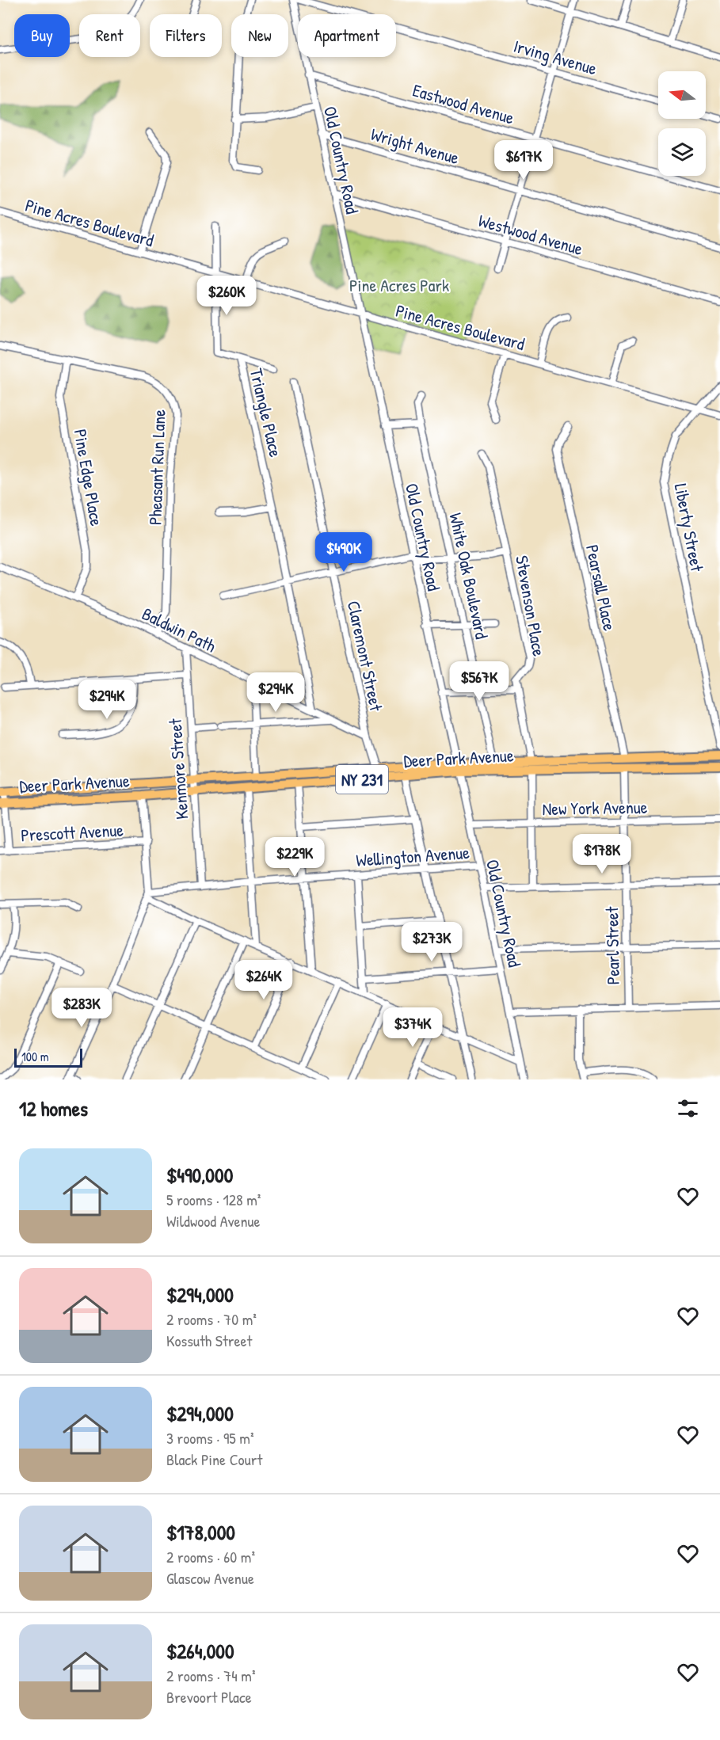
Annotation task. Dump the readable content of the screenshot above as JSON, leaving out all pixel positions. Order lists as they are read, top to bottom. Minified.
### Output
{"streets":{"main road":["Deer Park Avenue","NY 231"],"street":["Irving Avenue","Eastwood Avenue","Wright Avenue","Old Country Road","Pine Acres Boulevard","Westwood Avenue","Triangle Place","Pheasant Run Lane","Pine Edge Place","Liberty Street","White Oak Boulevard","Pearsall Place","Stevenson Place","Baldwin Path","Claremont Street","Kenmore Street","New York Avenue","Prescott Avenue","Wellington Avenue","Pearl Street"]},"crossings":[["Eastwood Avenue","Old Country Road"],["Wright Avenue","Old Country Road"],["Old Country Road","Pine Acres Boulevard"],["Old Country Road","Westwood Avenue"],["Old Country Road","Deer Park Avenue"],["Old Country Road","New York Avenue"],["Old Country Road","Wellington Avenue"],["Pine Acres Boulevard","Liberty Street"],["Triangle Place","Baldwin Path"],["Pheasant Run Lane","Pine Edge Place"],["Pheasant Run Lane","Baldwin Path"],["Pine Edge Place","Baldwin Path"],["White Oak Boulevard","Deer Park Avenue"],["Pearsall Place","Deer Park Avenue"],["Baldwin Path","Claremont Street"],["Baldwin Path","Kenmore Street"],["Claremont Street","Deer Park Avenue"],["Deer Park Avenue","Kenmore Street"],["Deer Park Avenue","Pearl Street"],["Kenmore Street","Wellington Avenue"],["New York Avenue","Pearl Street"]],"parks":["Pine Acres Park"],"scale_bar":"100 m","north":"left","page":{"chip":["Buy","Rent","Filters","New","Apartment"],"price":["$617K","$260K","$490K","$567K","$294K","$294K","$178K","$229K","$273K","$264K","$283K","$374K"],"scale":"100 m","heading":"12 homes","list":[{"name":"$490,000","note":"5 rooms · 128 m² · Wildwood Avenue"},{"name":"$294,000","note":"2 rooms · 70 m² · Kossuth Street"},{"name":"$294,000","note":"3 rooms · 95 m² · Black Pine Court"},{"name":"$178,000","note":"2 rooms · 60 m² · Glascow Avenue"},{"name":"$264,000","note":"2 rooms · 74 m² · Brevoort Place"}]}}
